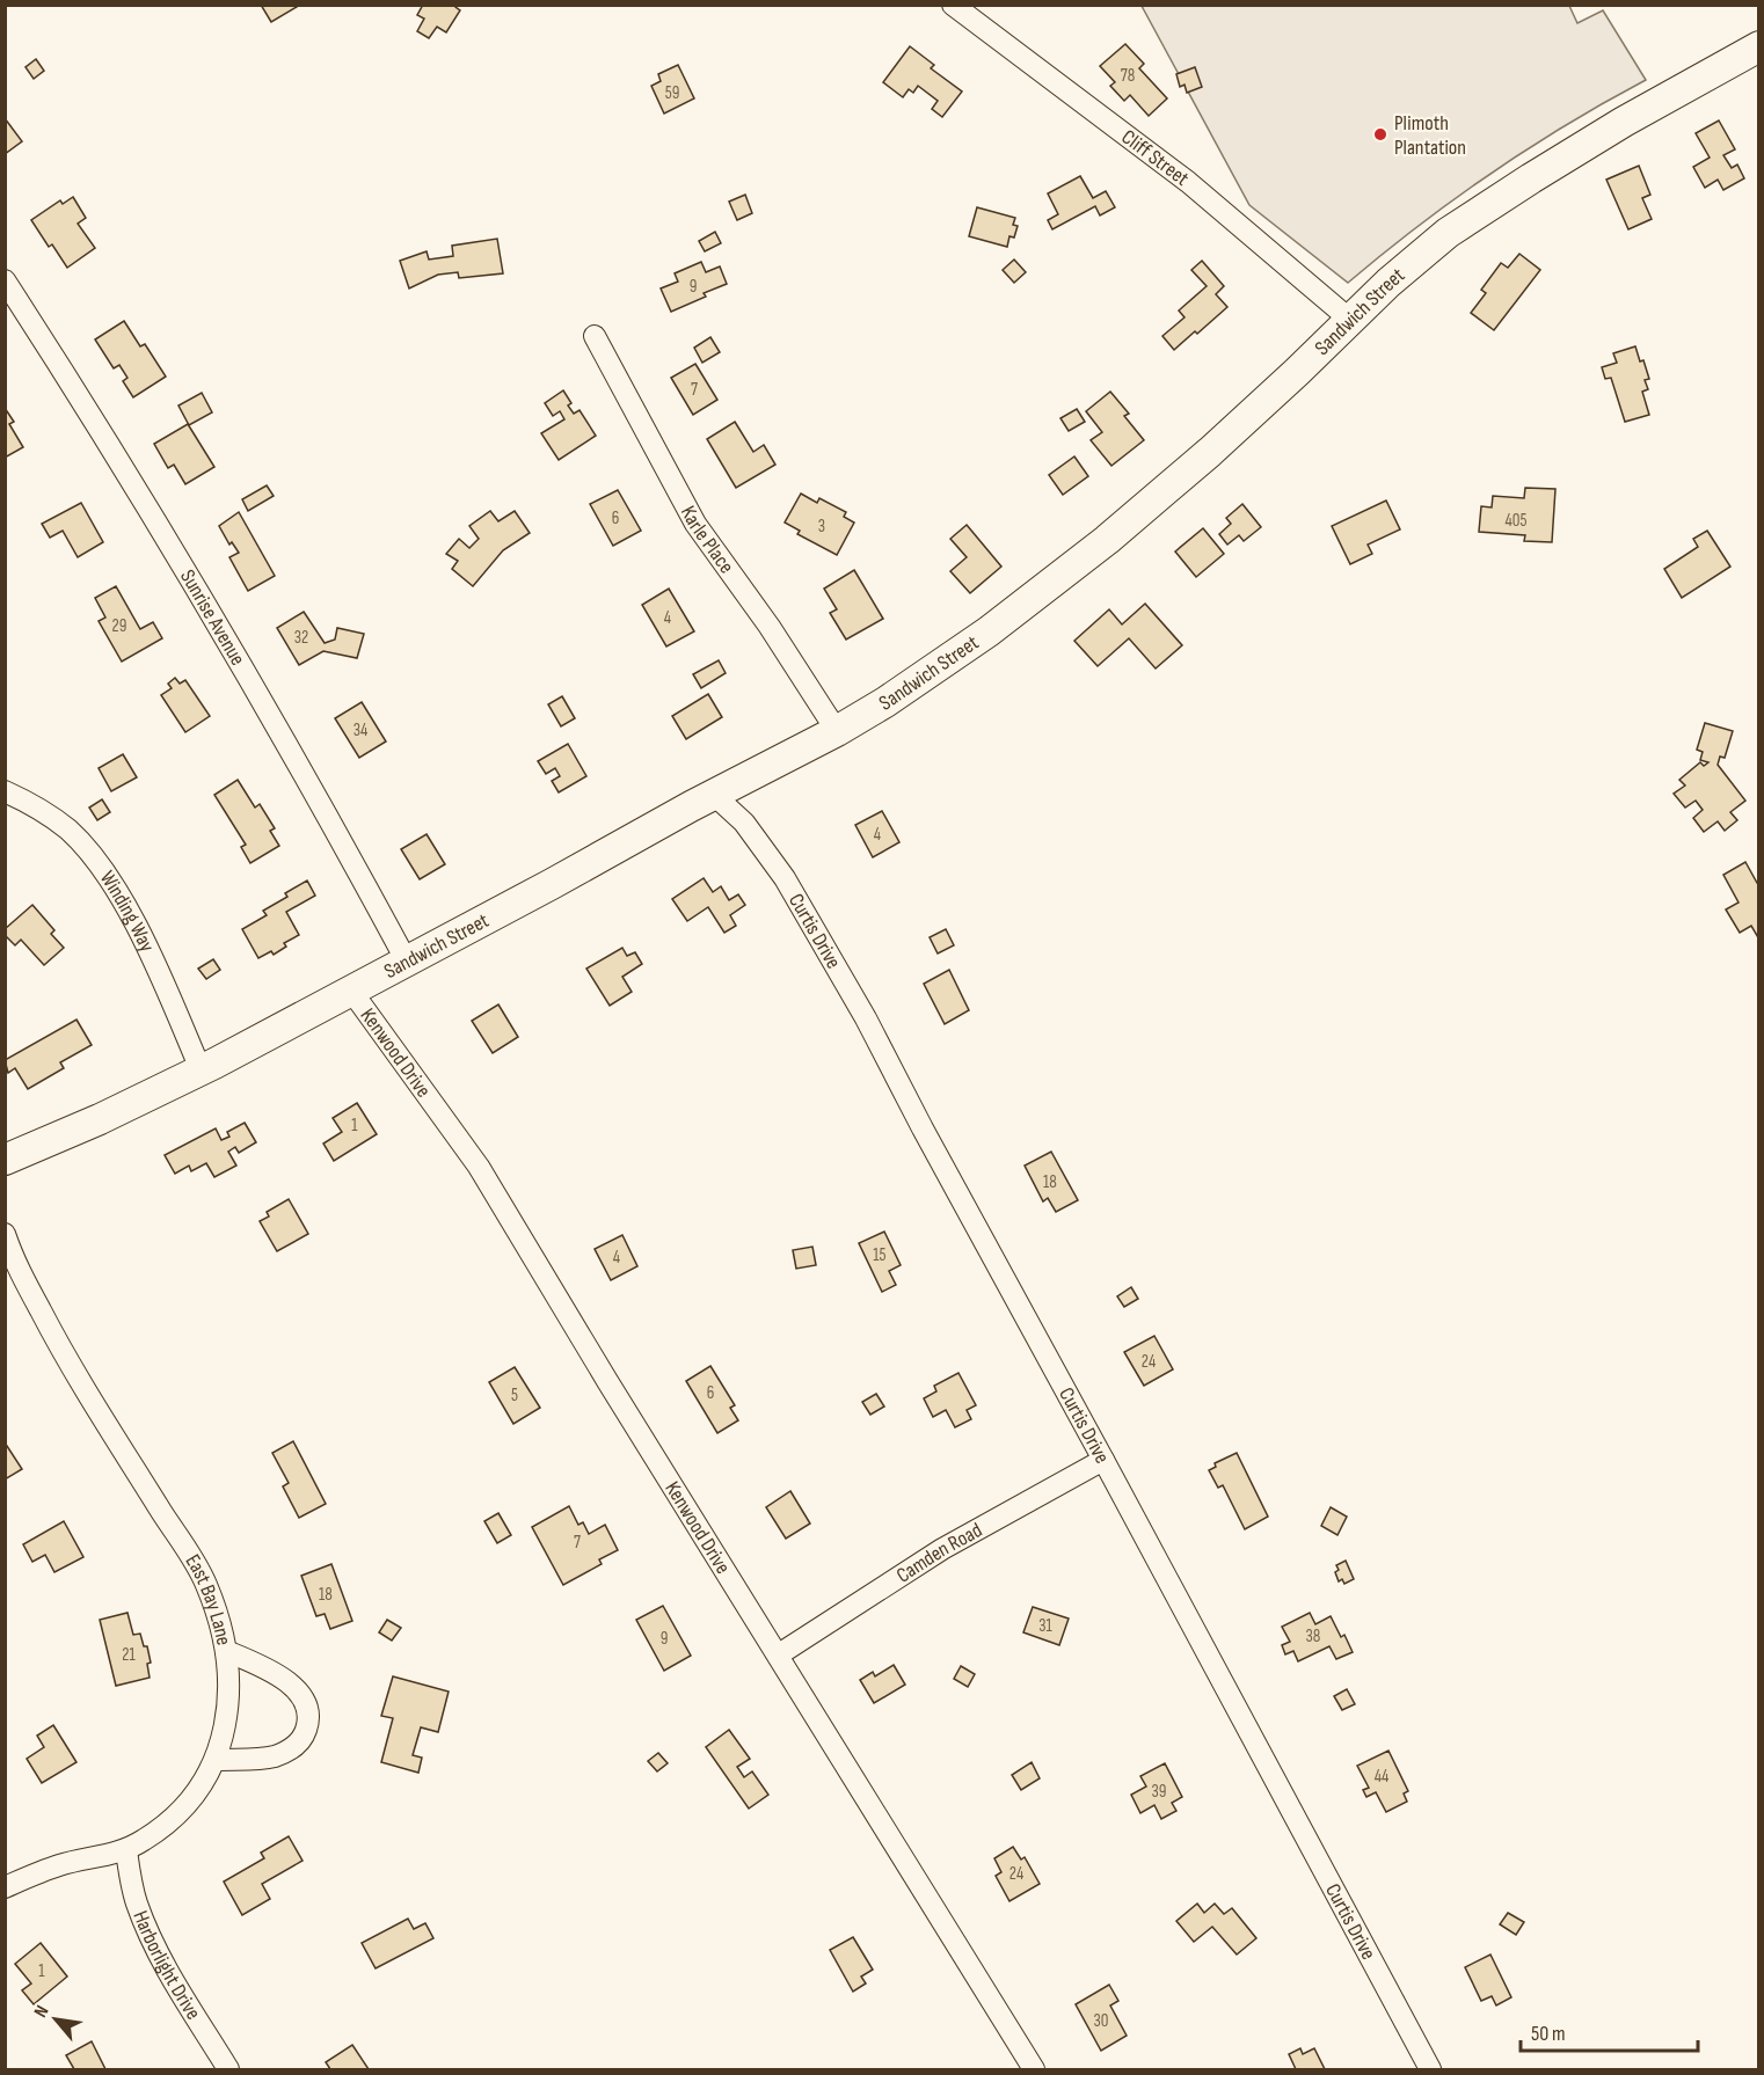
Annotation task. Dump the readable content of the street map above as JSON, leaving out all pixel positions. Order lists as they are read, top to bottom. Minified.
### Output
{"streets":{"street":["Cliff Street","Sandwich Street","Karle Place","Sunrise Avenue","Winding Way","Curtis Drive","Kenwood Drive","Camden Road","East Bay Lane","Harborlight Drive"]},"crossings":[["Cliff Street","Sandwich Street"],["Sandwich Street","Karle Place"],["Sandwich Street","Sunrise Avenue"],["Sandwich Street","Winding Way"],["Sandwich Street","Curtis Drive"],["Sandwich Street","Kenwood Drive"],["Curtis Drive","Camden Road"],["Kenwood Drive","Camden Road"],["East Bay Lane","Harborlight Drive"]],"places":["Plimoth Plantation"],"house_numbers":["78","59","9","7","6","405","3","4","29","32","34","4","1","18","15","4","24","6","5","7","18","31","38","9","21","44","39","24","1","30"],"scale_bar":"50 m","north":"top left"}
